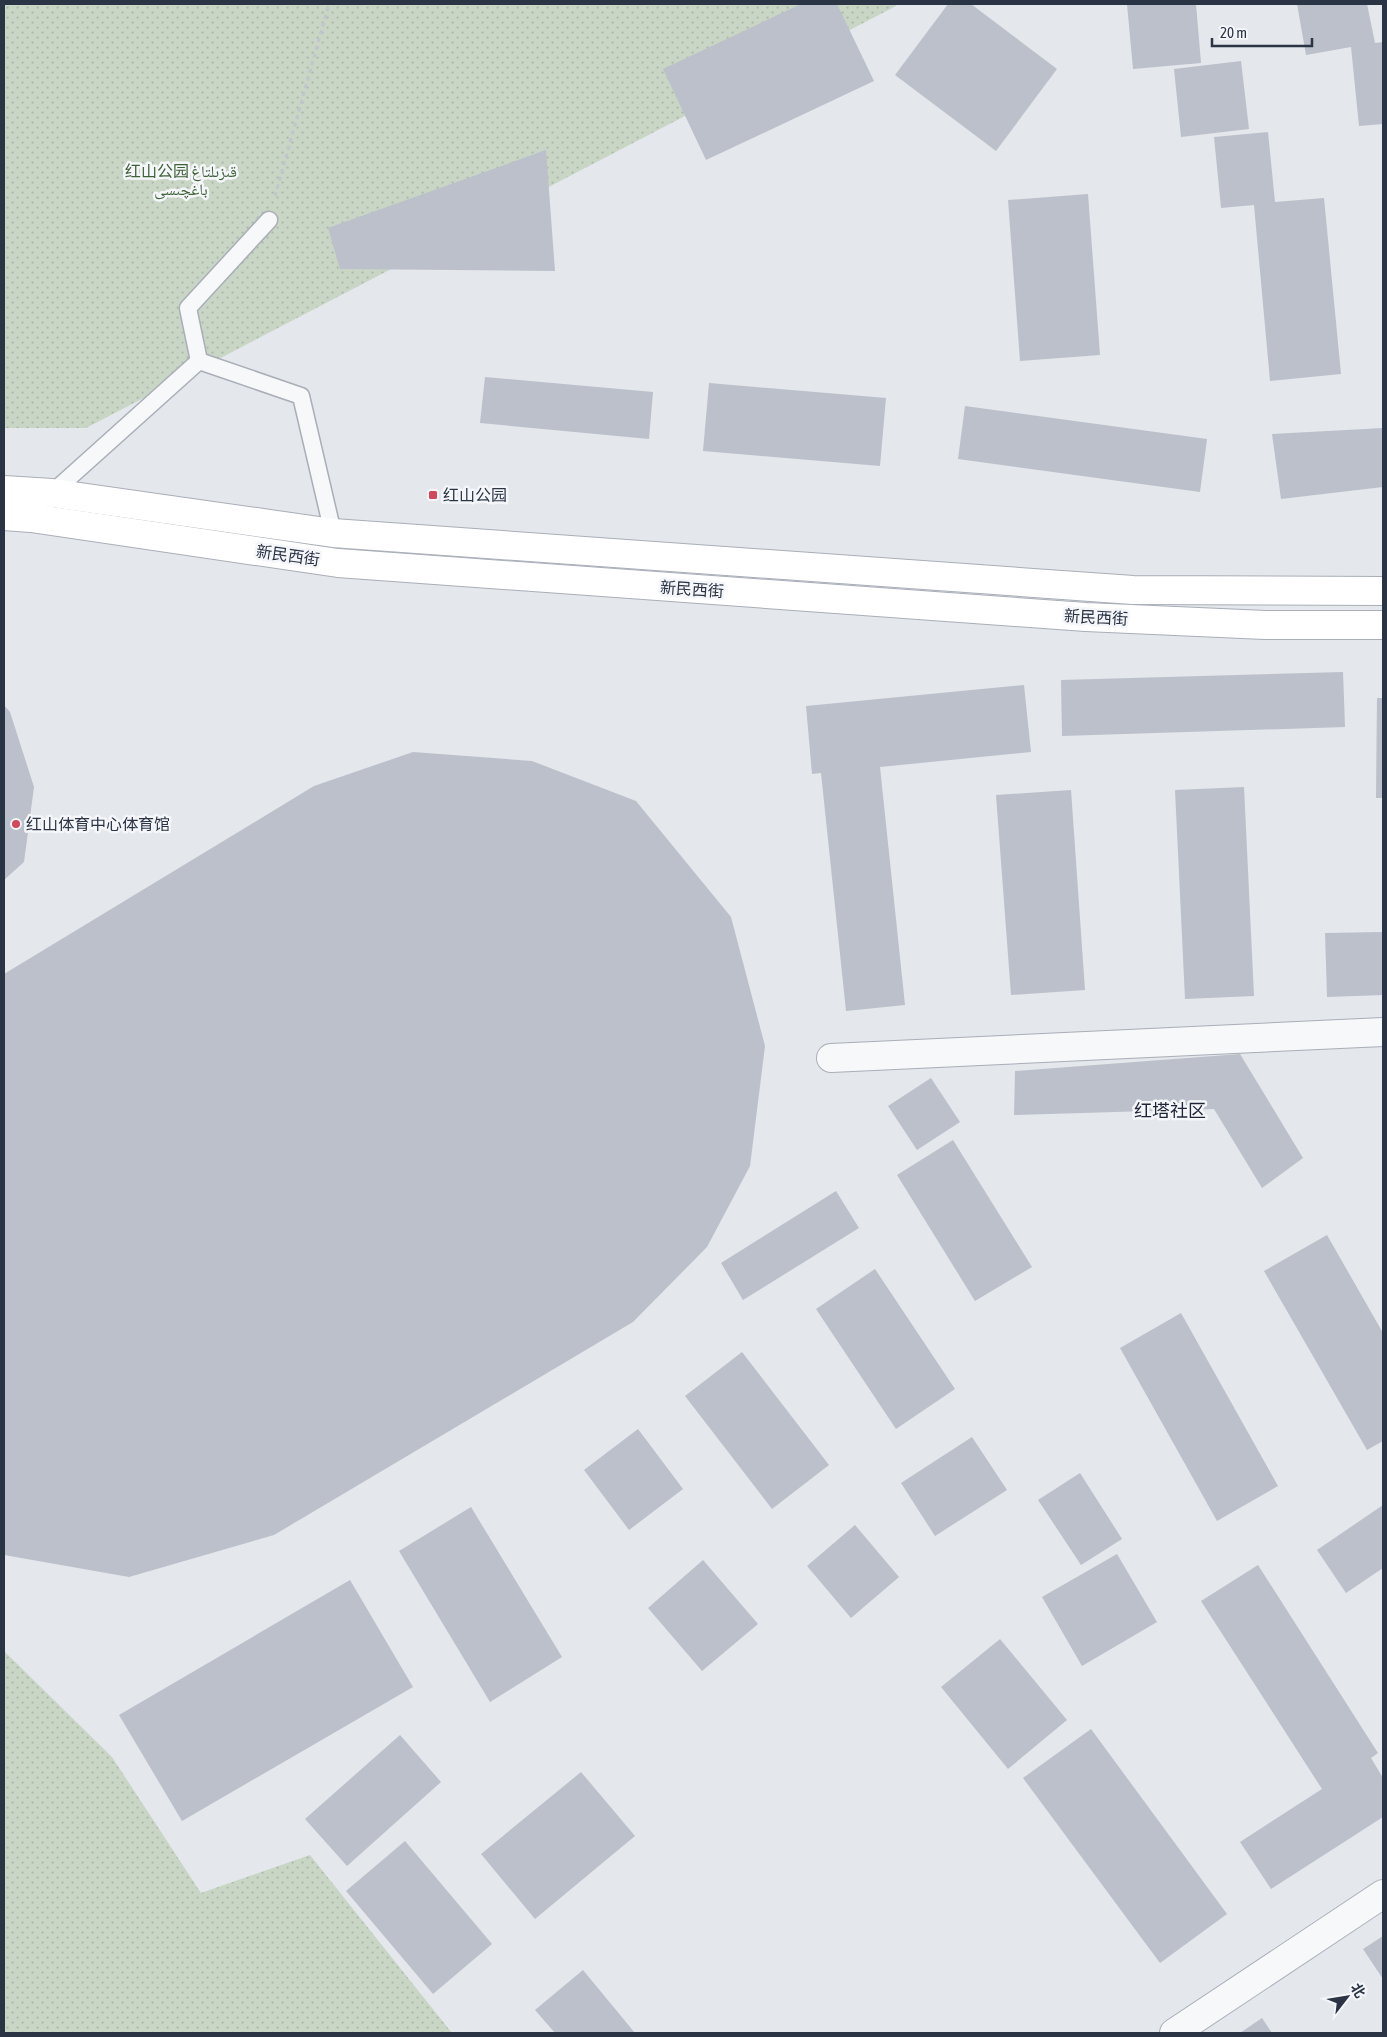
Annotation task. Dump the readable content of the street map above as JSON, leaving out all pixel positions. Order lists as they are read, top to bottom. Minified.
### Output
{"streets":{"main road":["新民西街"]},"districts":["红塔社区"],"parks":["红山公园 قىزىلتاغ باغچىسى"],"places":{"transit":["红山公园"],"other":["红山体育中心体育馆"]},"scale_bar":"20 m","north":"top right"}
